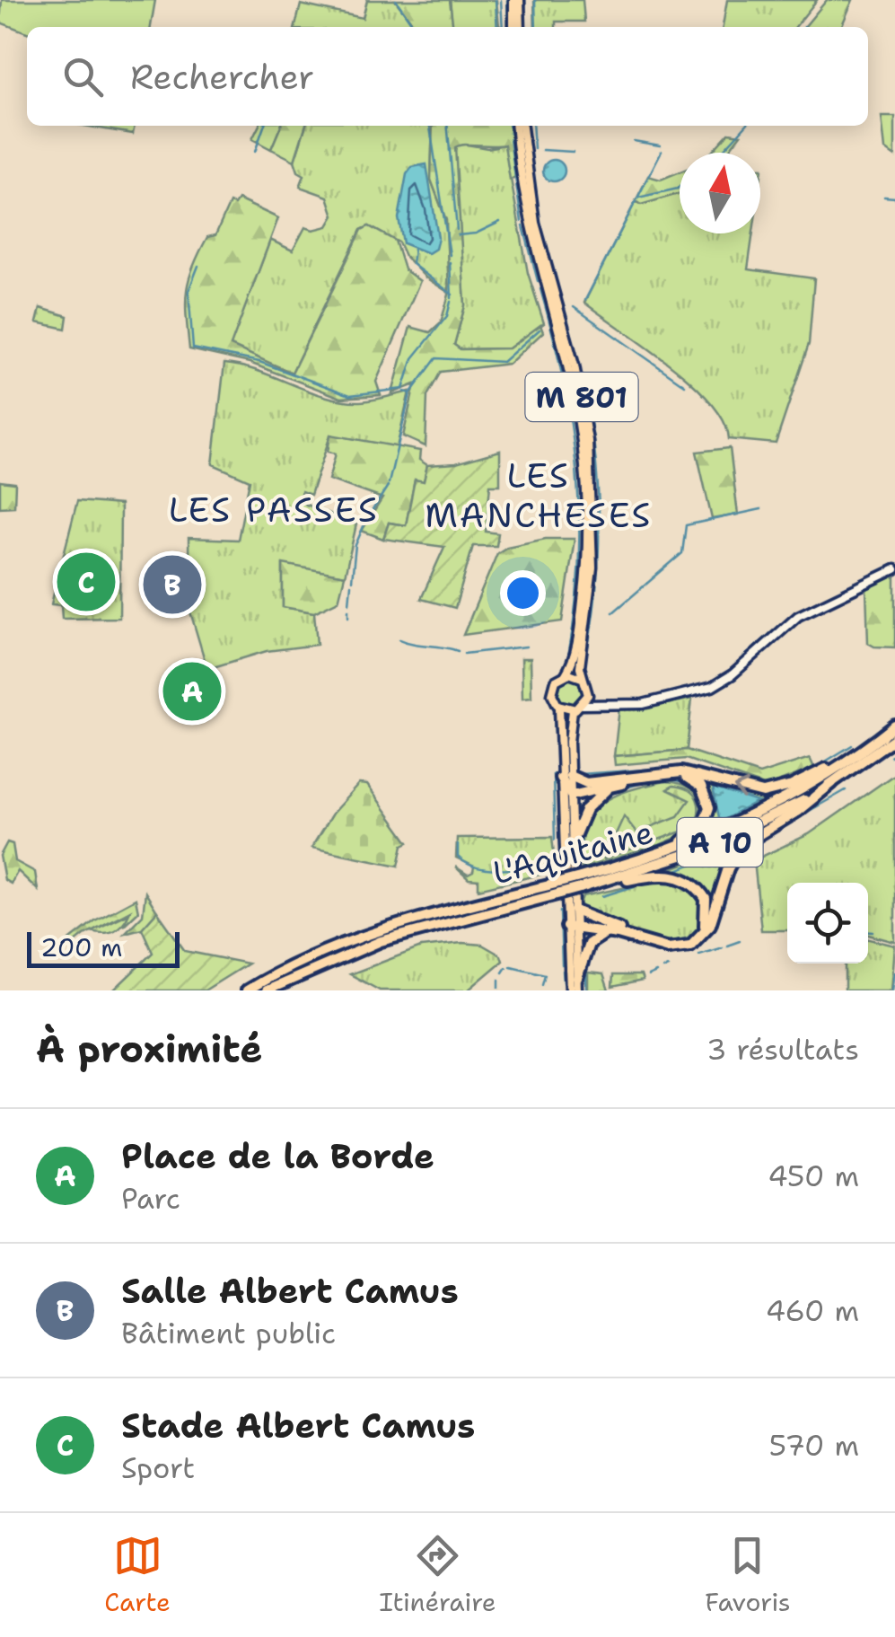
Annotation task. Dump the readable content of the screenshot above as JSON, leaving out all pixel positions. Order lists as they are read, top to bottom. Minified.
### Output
{"streets":{"highway":["A 10","L'Aquitaine"],"main road":["M 801"]},"districts":["LES MANCHESES","LES PASSES"],"scale_bar":"200 m","north":"top","page":{"search":"Rechercher","pins":["C","B","A"],"scale":"200 m","heading":["À proximité","3 résultats"],"list":[{"mark":"A","name":"Place de la Borde","note":"Parc","value":"450 m"},{"mark":"B","name":"Salle Albert Camus","note":"Bâtiment public","value":"460 m"},{"mark":"C","name":"Stade Albert Camus","note":"Sport","value":"570 m"}],"nav":["Carte","Itinéraire","Favoris"]}}
